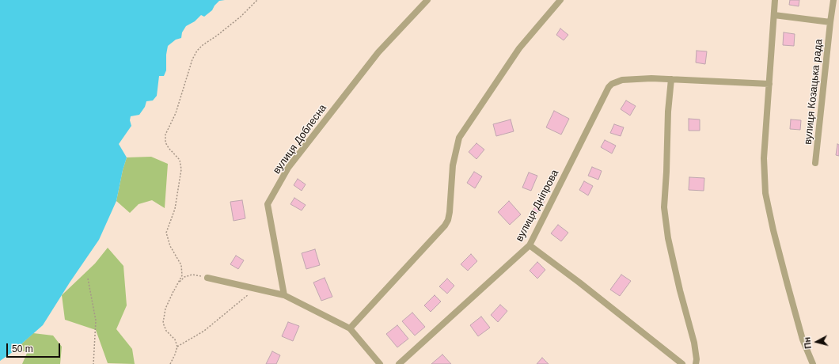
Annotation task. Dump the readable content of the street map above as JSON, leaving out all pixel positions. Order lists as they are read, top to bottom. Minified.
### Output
{"streets":{"street":["вулиця Козацька рада","вулиця Доблесна","вулиця Дніпрова"]},"scale_bar":"50 m","north":"left"}
